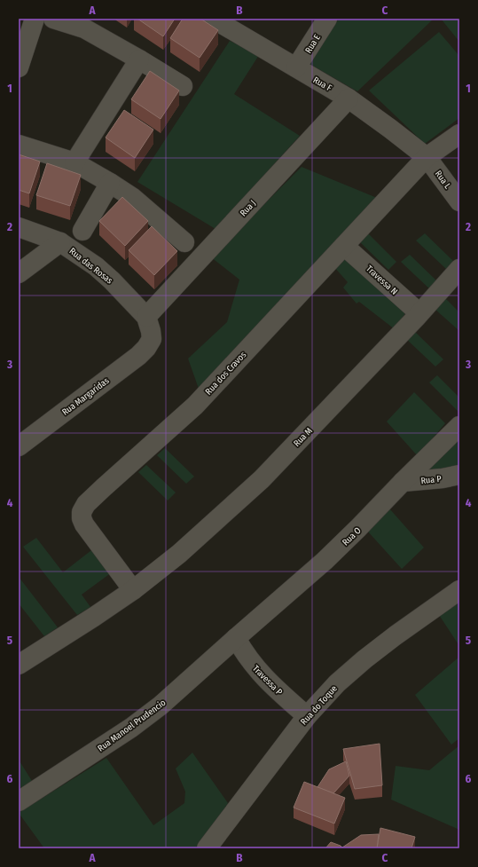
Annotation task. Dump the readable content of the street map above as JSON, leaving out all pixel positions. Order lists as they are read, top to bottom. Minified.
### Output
{"streets":{"street":["Rua E","Rua F","Rua L","Rua J","Rua das Rosas","Travessa N","Rua dos Cravos","Rua Margaridas","Rua M","Rua P","Rua O","Travessa P","Rua do Toque","Rua Manoel Prudencio"]},"crossings":[["Rua E","Rua F"],["Rua F","Rua L"],["Rua F","Rua J"],["Rua F","Rua dos Cravos"],["Rua L","Rua dos Cravos"],["Rua J","Rua das Rosas"],["Rua das Rosas","Rua Margaridas"],["Travessa N","Rua dos Cravos"],["Travessa N","Rua M"],["Rua dos Cravos","Rua M"],["Rua P","Rua O"],["Rua O","Travessa P"],["Rua O","Rua Manoel Prudencio"],["Travessa P","Rua do Toque"],["Travessa P","Rua Manoel Prudencio"]],"grid":{"columns":["A","B","C"],"rows":["1","2","3","4","5","6"]}}
